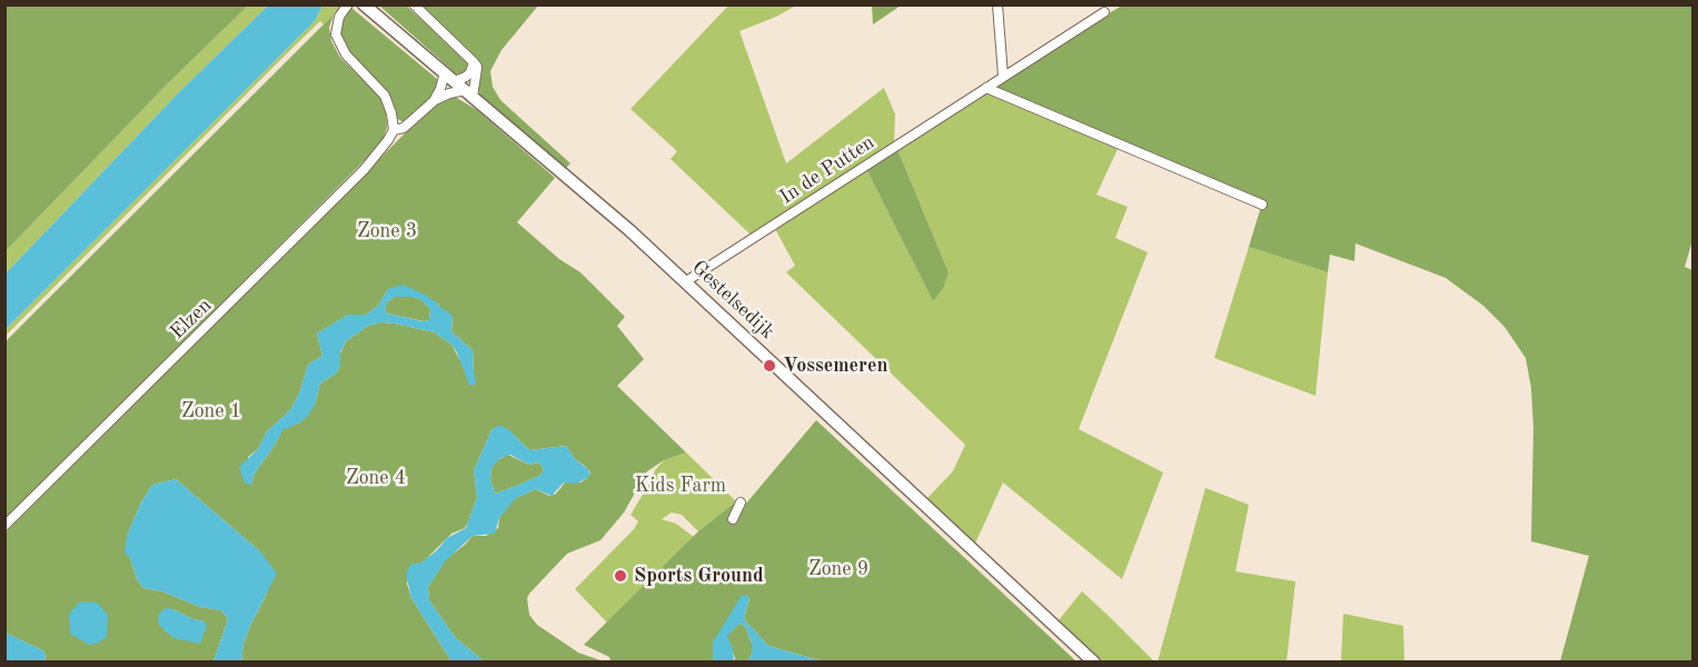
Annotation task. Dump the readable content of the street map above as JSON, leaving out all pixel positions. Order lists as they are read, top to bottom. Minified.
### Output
{"streets":{"main road":["Gestelsedijk"],"street":["In de Putten","Elzen"]},"crossings":[["In de Putten","Gestelsedijk"],["Gestelsedijk","Elzen"]],"parks":["Zone 3","Zone 1","Zone 4","Kids Farm","Zone 9"],"places":["Vossemeren","Sports Ground"]}
